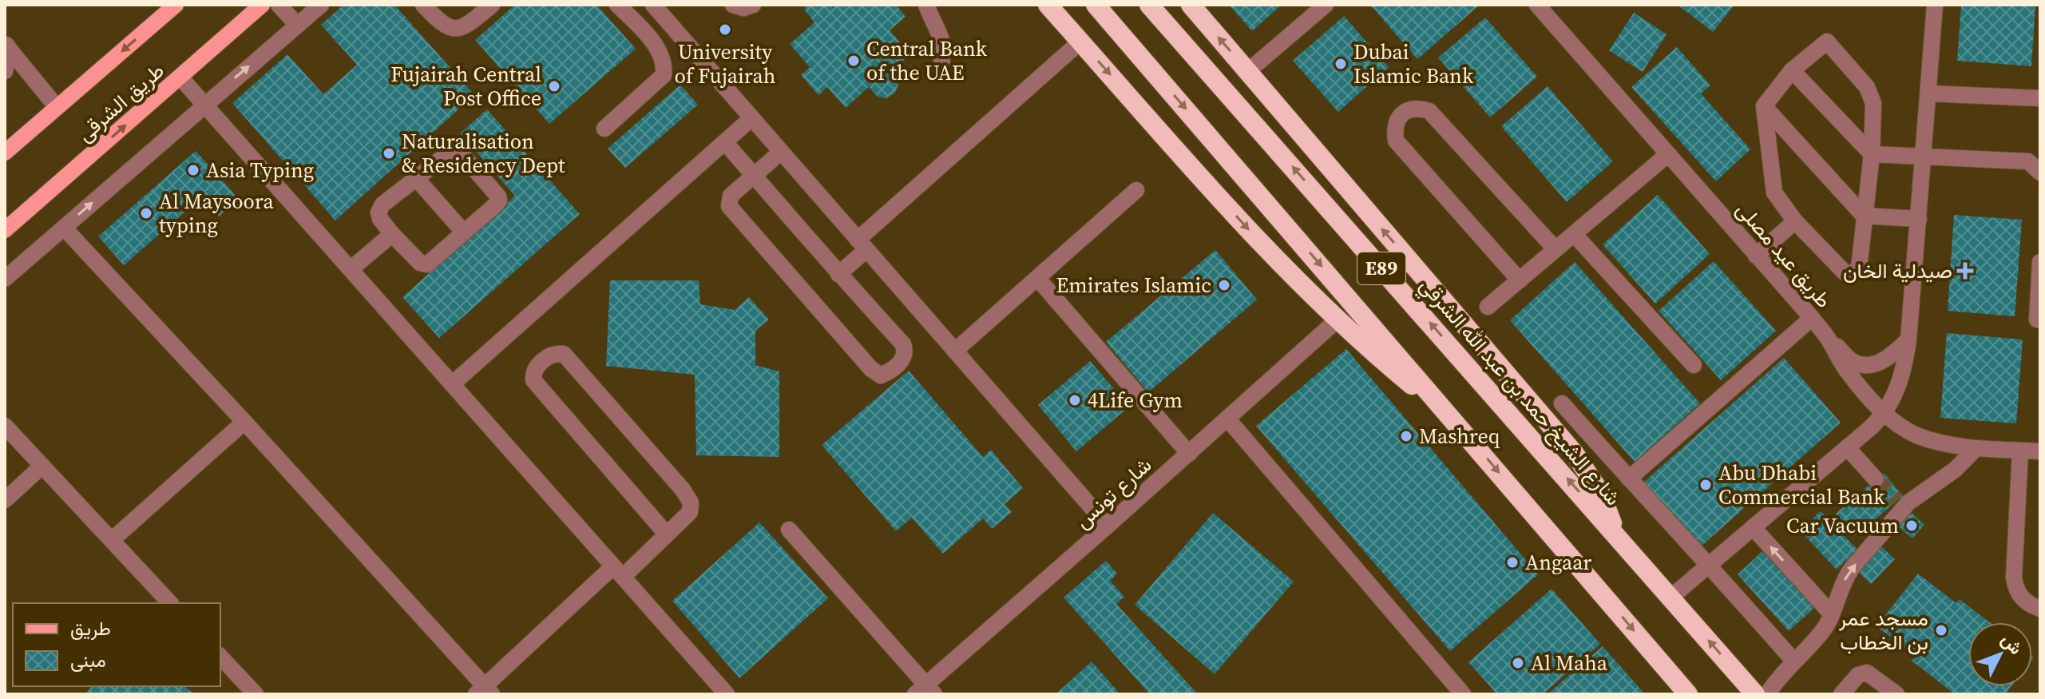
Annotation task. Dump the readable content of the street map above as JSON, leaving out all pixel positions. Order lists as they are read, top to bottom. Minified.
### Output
{"streets":{"highway":["E89","شارع الشيخ حمد بن عبد الله الشرقي"],"main road":["طريق الشرقى"],"street":["طريق عيد مصلى","شارع تونس"]},"places":{"other":["University of Fujairah","Central Bank of the UAE","Dubai Islamic Bank","Fujairah Central Post Office","Naturalisation & Residency Dept","Asia Typing","Al Maysoora typing","Emirates Islamic","4Life Gym","Mashreq","Abu Dhabi Commercial Bank","Car Vacuum","Angaar","مسجد عمر بن الخطاب","Al Maha"],"health":["صيدلية الخان"]},"legend":["طريق","مبنى"],"north":"top right"}
